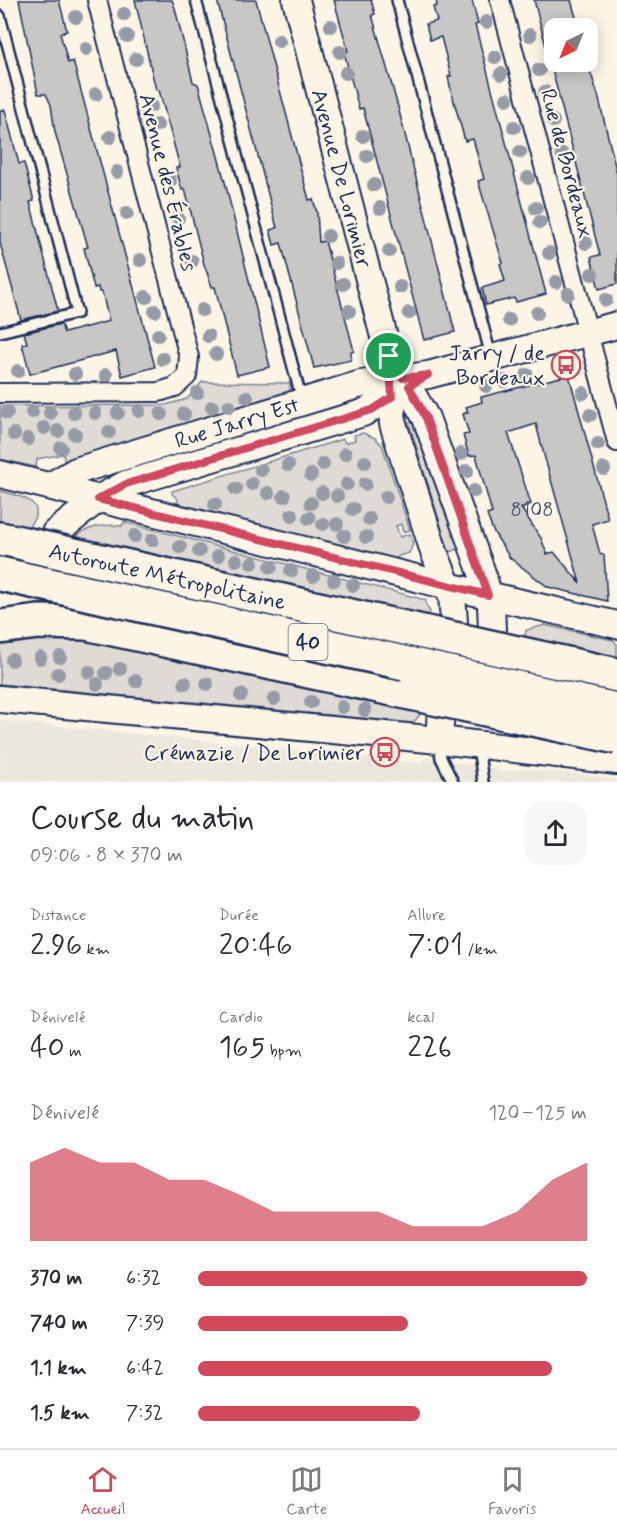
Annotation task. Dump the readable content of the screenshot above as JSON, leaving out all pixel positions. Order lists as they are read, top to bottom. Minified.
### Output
{"streets":{"highway":["Autoroute Métropolitaine","40"],"main road":["Avenue De Lorimier","Rue Jarry Est"],"street":["Rue de Bordeaux","Avenue des Érables"]},"crossings":[["Rue de Bordeaux","Rue Jarry Est"],["Avenue De Lorimier","Rue Jarry Est"]],"places":{"bus stop":["Jarry / de Bordeaux","Crémazie / De Lorimier"]},"house_numbers":["8108"],"north":"bottom left","page":{"heading":["Course du matin","09:06 · 8 × 370 m"],"stats":[["Distance","2.96 km"],["Durée","20:46"],["Allure","7:01 /km"],["Dénivelé","40 m"],["Cardio","165 bpm"],["kcal","226"]],"chart":["Dénivelé","120–125 m"],"list":[{"name":"370 m","note":"6:32"},{"name":"740 m","note":"7:39"},{"name":"1.1 km","note":"6:42"},{"name":"1.5 km","note":"7:32"}],"tabs":["Accueil","Carte","Favoris"]}}
